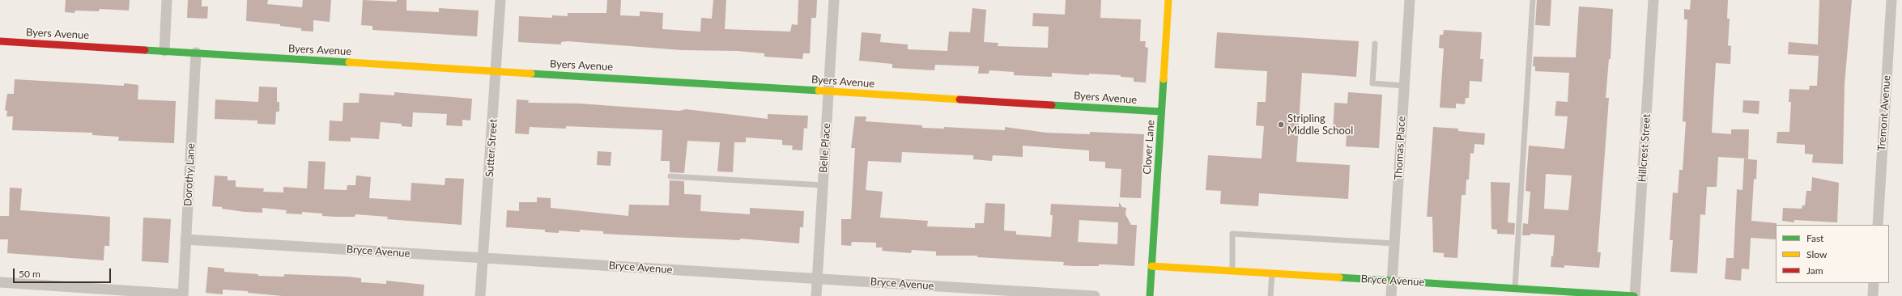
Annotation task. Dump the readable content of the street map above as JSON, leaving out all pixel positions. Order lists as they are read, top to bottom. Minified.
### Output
{"streets":{"street":["Byers Avenue","Tremont Avenue","Clover Lane","Sutter Street","Belle Place","Thomas Place","Hillcrest Street","Dorothy Lane","Bryce Avenue"]},"crossings":[["Byers Avenue","Clover Lane"],["Byers Avenue","Sutter Street"],["Byers Avenue","Belle Place"],["Byers Avenue","Dorothy Lane"],["Clover Lane","Bryce Avenue"],["Sutter Street","Bryce Avenue"],["Belle Place","Bryce Avenue"],["Thomas Place","Bryce Avenue"],["Hillcrest Street","Bryce Avenue"],["Dorothy Lane","Bryce Avenue"]],"places":["Stripling Middle School"],"legend":["Fast","Slow","Jam"],"scale_bar":"50 m"}
